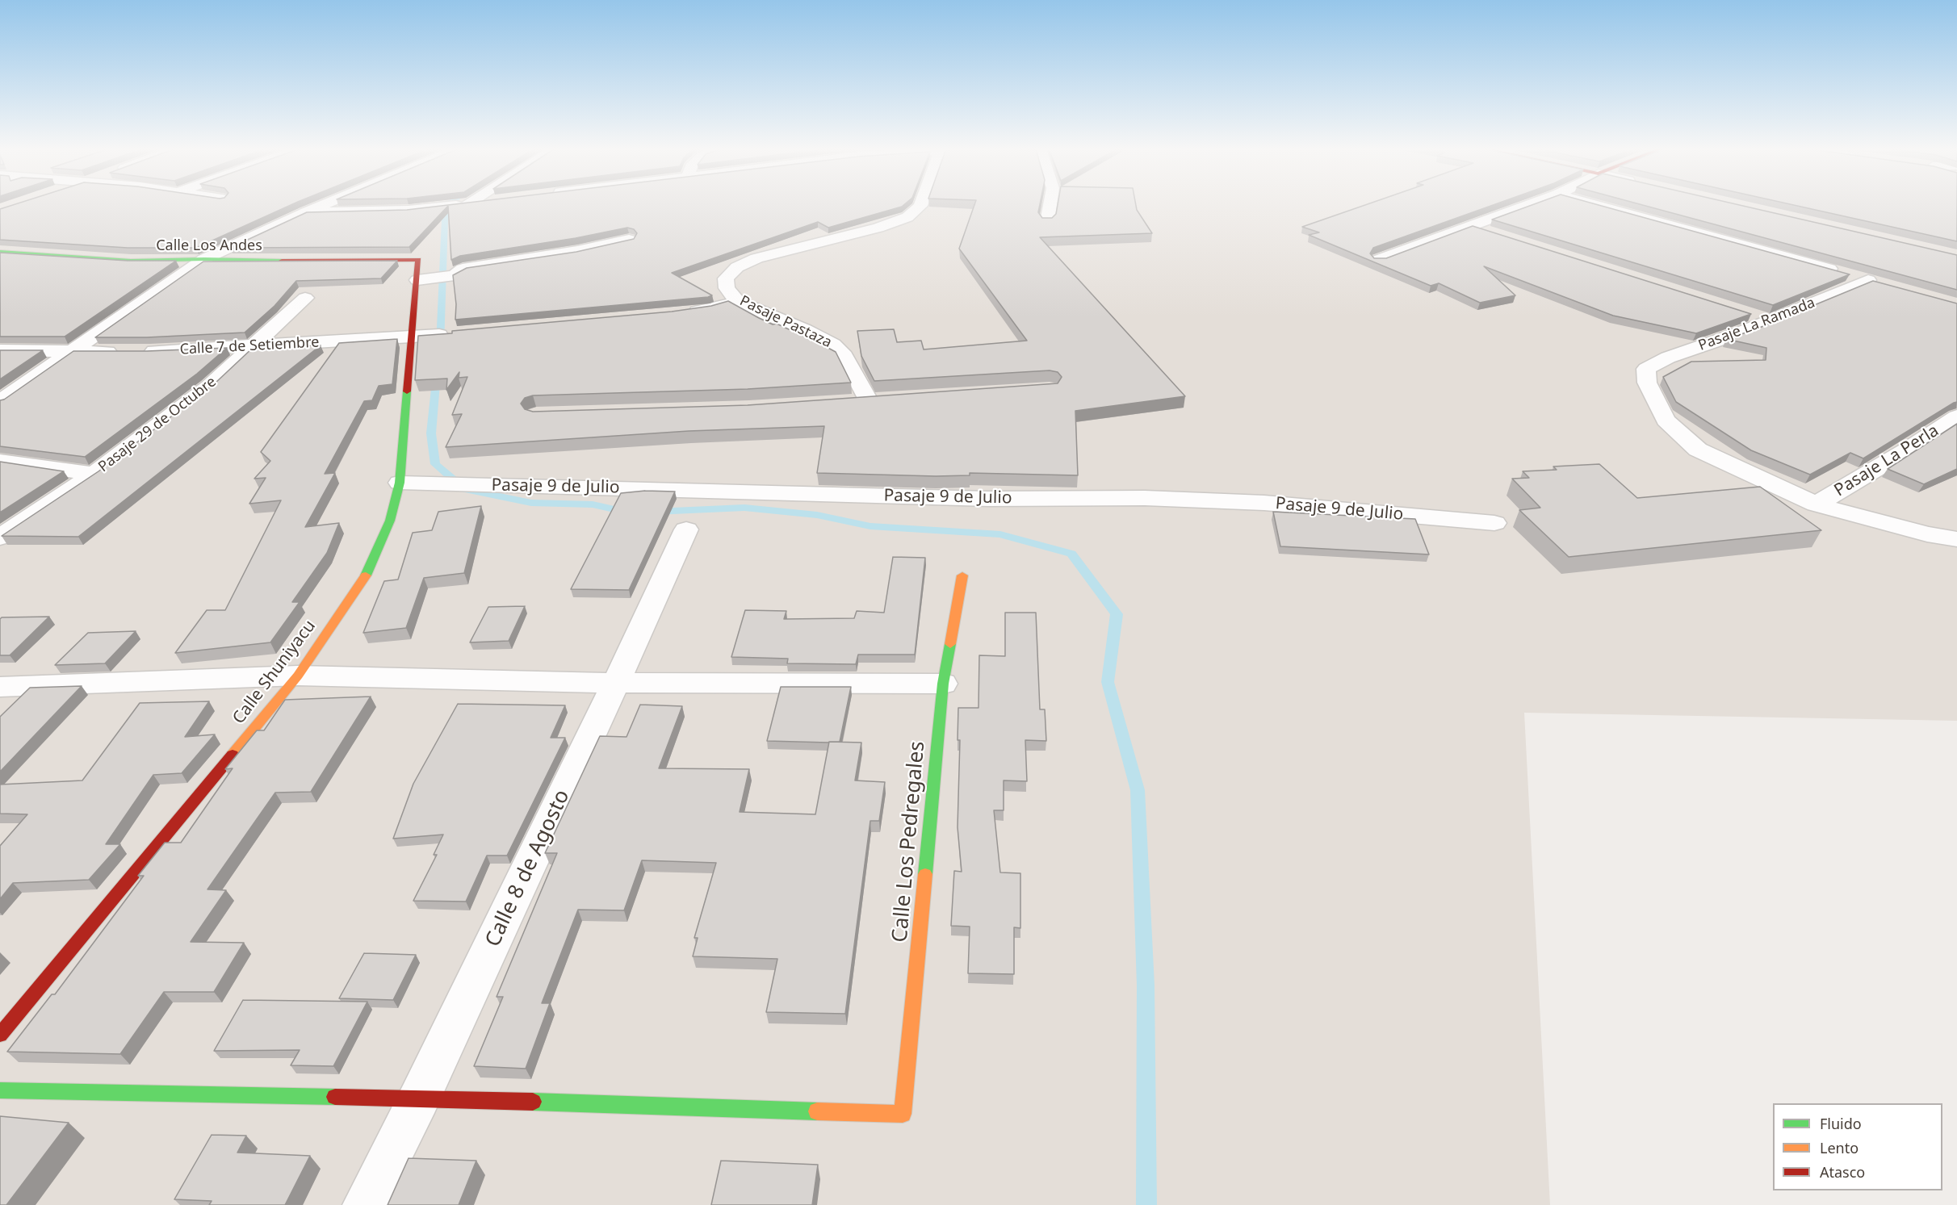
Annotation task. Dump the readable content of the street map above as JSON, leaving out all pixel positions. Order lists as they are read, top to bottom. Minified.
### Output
{"streets":{"street":["Calle Los Andes","Pasaje Pastaza","Pasaje La Ramada","Calle 7 de Setiembre","Pasaje 29 de Octubre","Pasaje La Perla","Pasaje 9 de Julio","Calle Shuniyacu","Calle Los Pedregales","Calle 8 de Agosto"]},"crossings":[["Calle Los Andes","Calle Shuniyacu"],["Pasaje La Ramada","Pasaje La Perla"],["Calle 7 de Setiembre","Pasaje 29 de Octubre"],["Calle 7 de Setiembre","Calle Shuniyacu"],["Pasaje 9 de Julio","Calle Shuniyacu"],["Calle Los Pedregales","Calle 8 de Agosto"]],"legend":["Fluido","Lento","Atasco"]}
